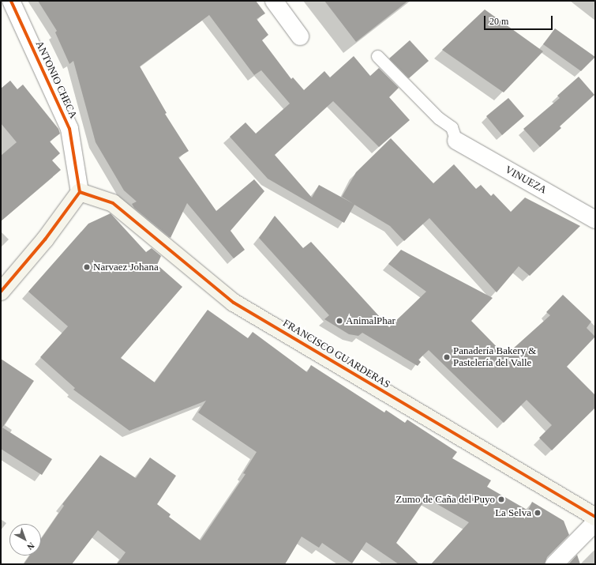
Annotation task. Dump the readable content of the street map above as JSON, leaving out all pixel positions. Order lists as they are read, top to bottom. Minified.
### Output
{"streets":{"street":["ANTONIO CHECA","VINUEZA","FRANCISCO GUARDERAS"]},"crossings":[["ANTONIO CHECA","FRANCISCO GUARDERAS"]],"places":["Narvaez Johana","AnimalPhar","Panadería Bakery & Pastelería del Valle","Zumo de Caña del Puyo","La Selva"],"scale_bar":"20 m","north":"bottom right"}
